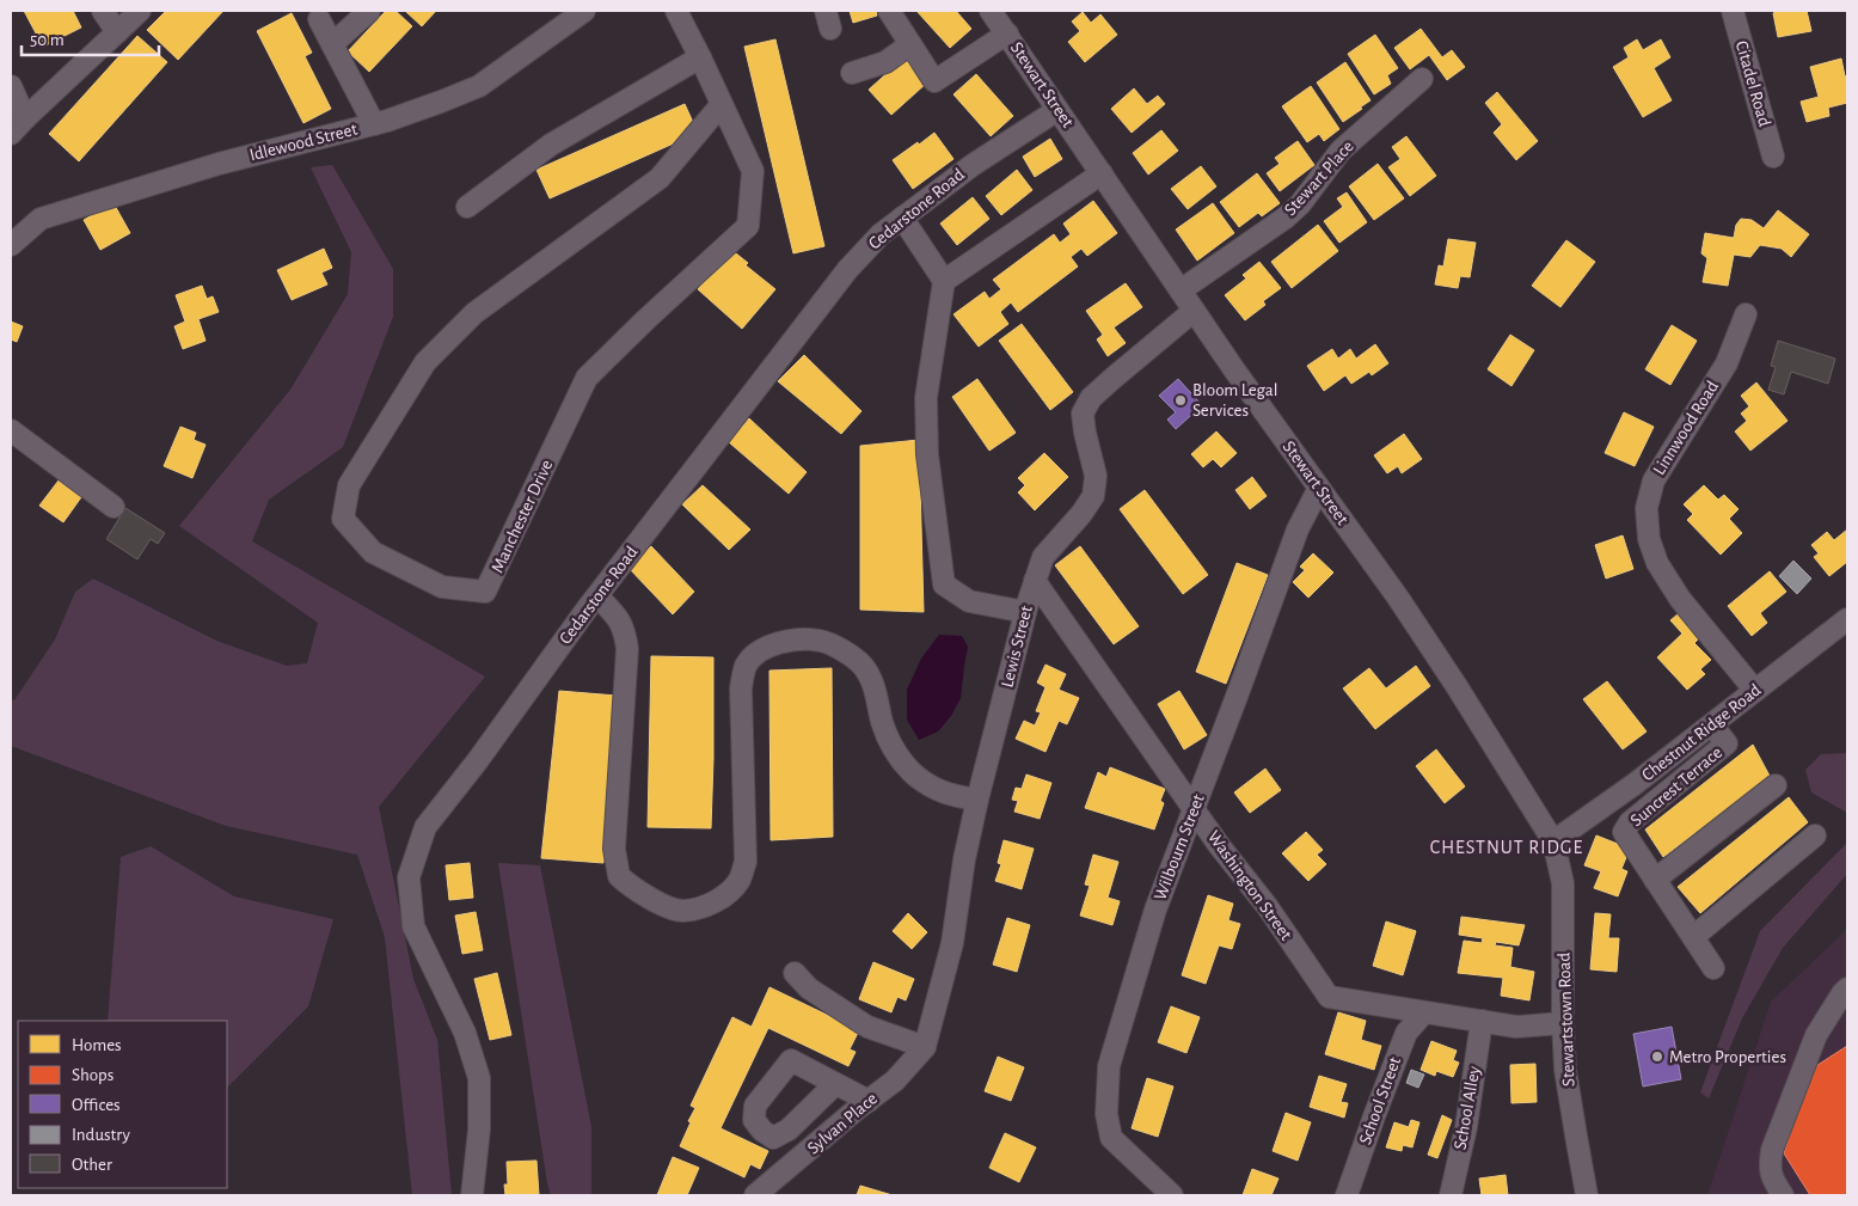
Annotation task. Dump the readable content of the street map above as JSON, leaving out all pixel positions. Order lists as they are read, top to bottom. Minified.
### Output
{"streets":{"street":["Citadel Road","Stewart Street","Idlewood Street","Stewart Place","Cedarstone Road","Linnwood Road","Manchester Drive","Lewis Street","Chestnut Ridge Road","Suncrest Terrace","Wilbourn Street","Washington Street","Stewartstown Road","School Street","School Alley","Sylvan Place"]},"crossings":[["Stewart Street","Stewart Place"],["Stewart Street","Cedarstone Road"],["Stewart Street","Lewis Street"],["Stewart Street","Chestnut Ridge Road"],["Stewart Street","Wilbourn Street"],["Stewart Street","Stewartstown Road"],["Linnwood Road","Chestnut Ridge Road"],["Lewis Street","Washington Street"],["Lewis Street","Sylvan Place"],["Chestnut Ridge Road","Suncrest Terrace"],["Chestnut Ridge Road","Stewartstown Road"],["Wilbourn Street","Washington Street"],["Washington Street","Stewartstown Road"],["Washington Street","School Street"],["Washington Street","School Alley"]],"districts":["CHESTNUT RIDGE"],"places":["Bloom Legal Services","Metro Properties"],"legend":["Homes","Shops","Offices","Industry","Other"],"scale_bar":"50 m"}
